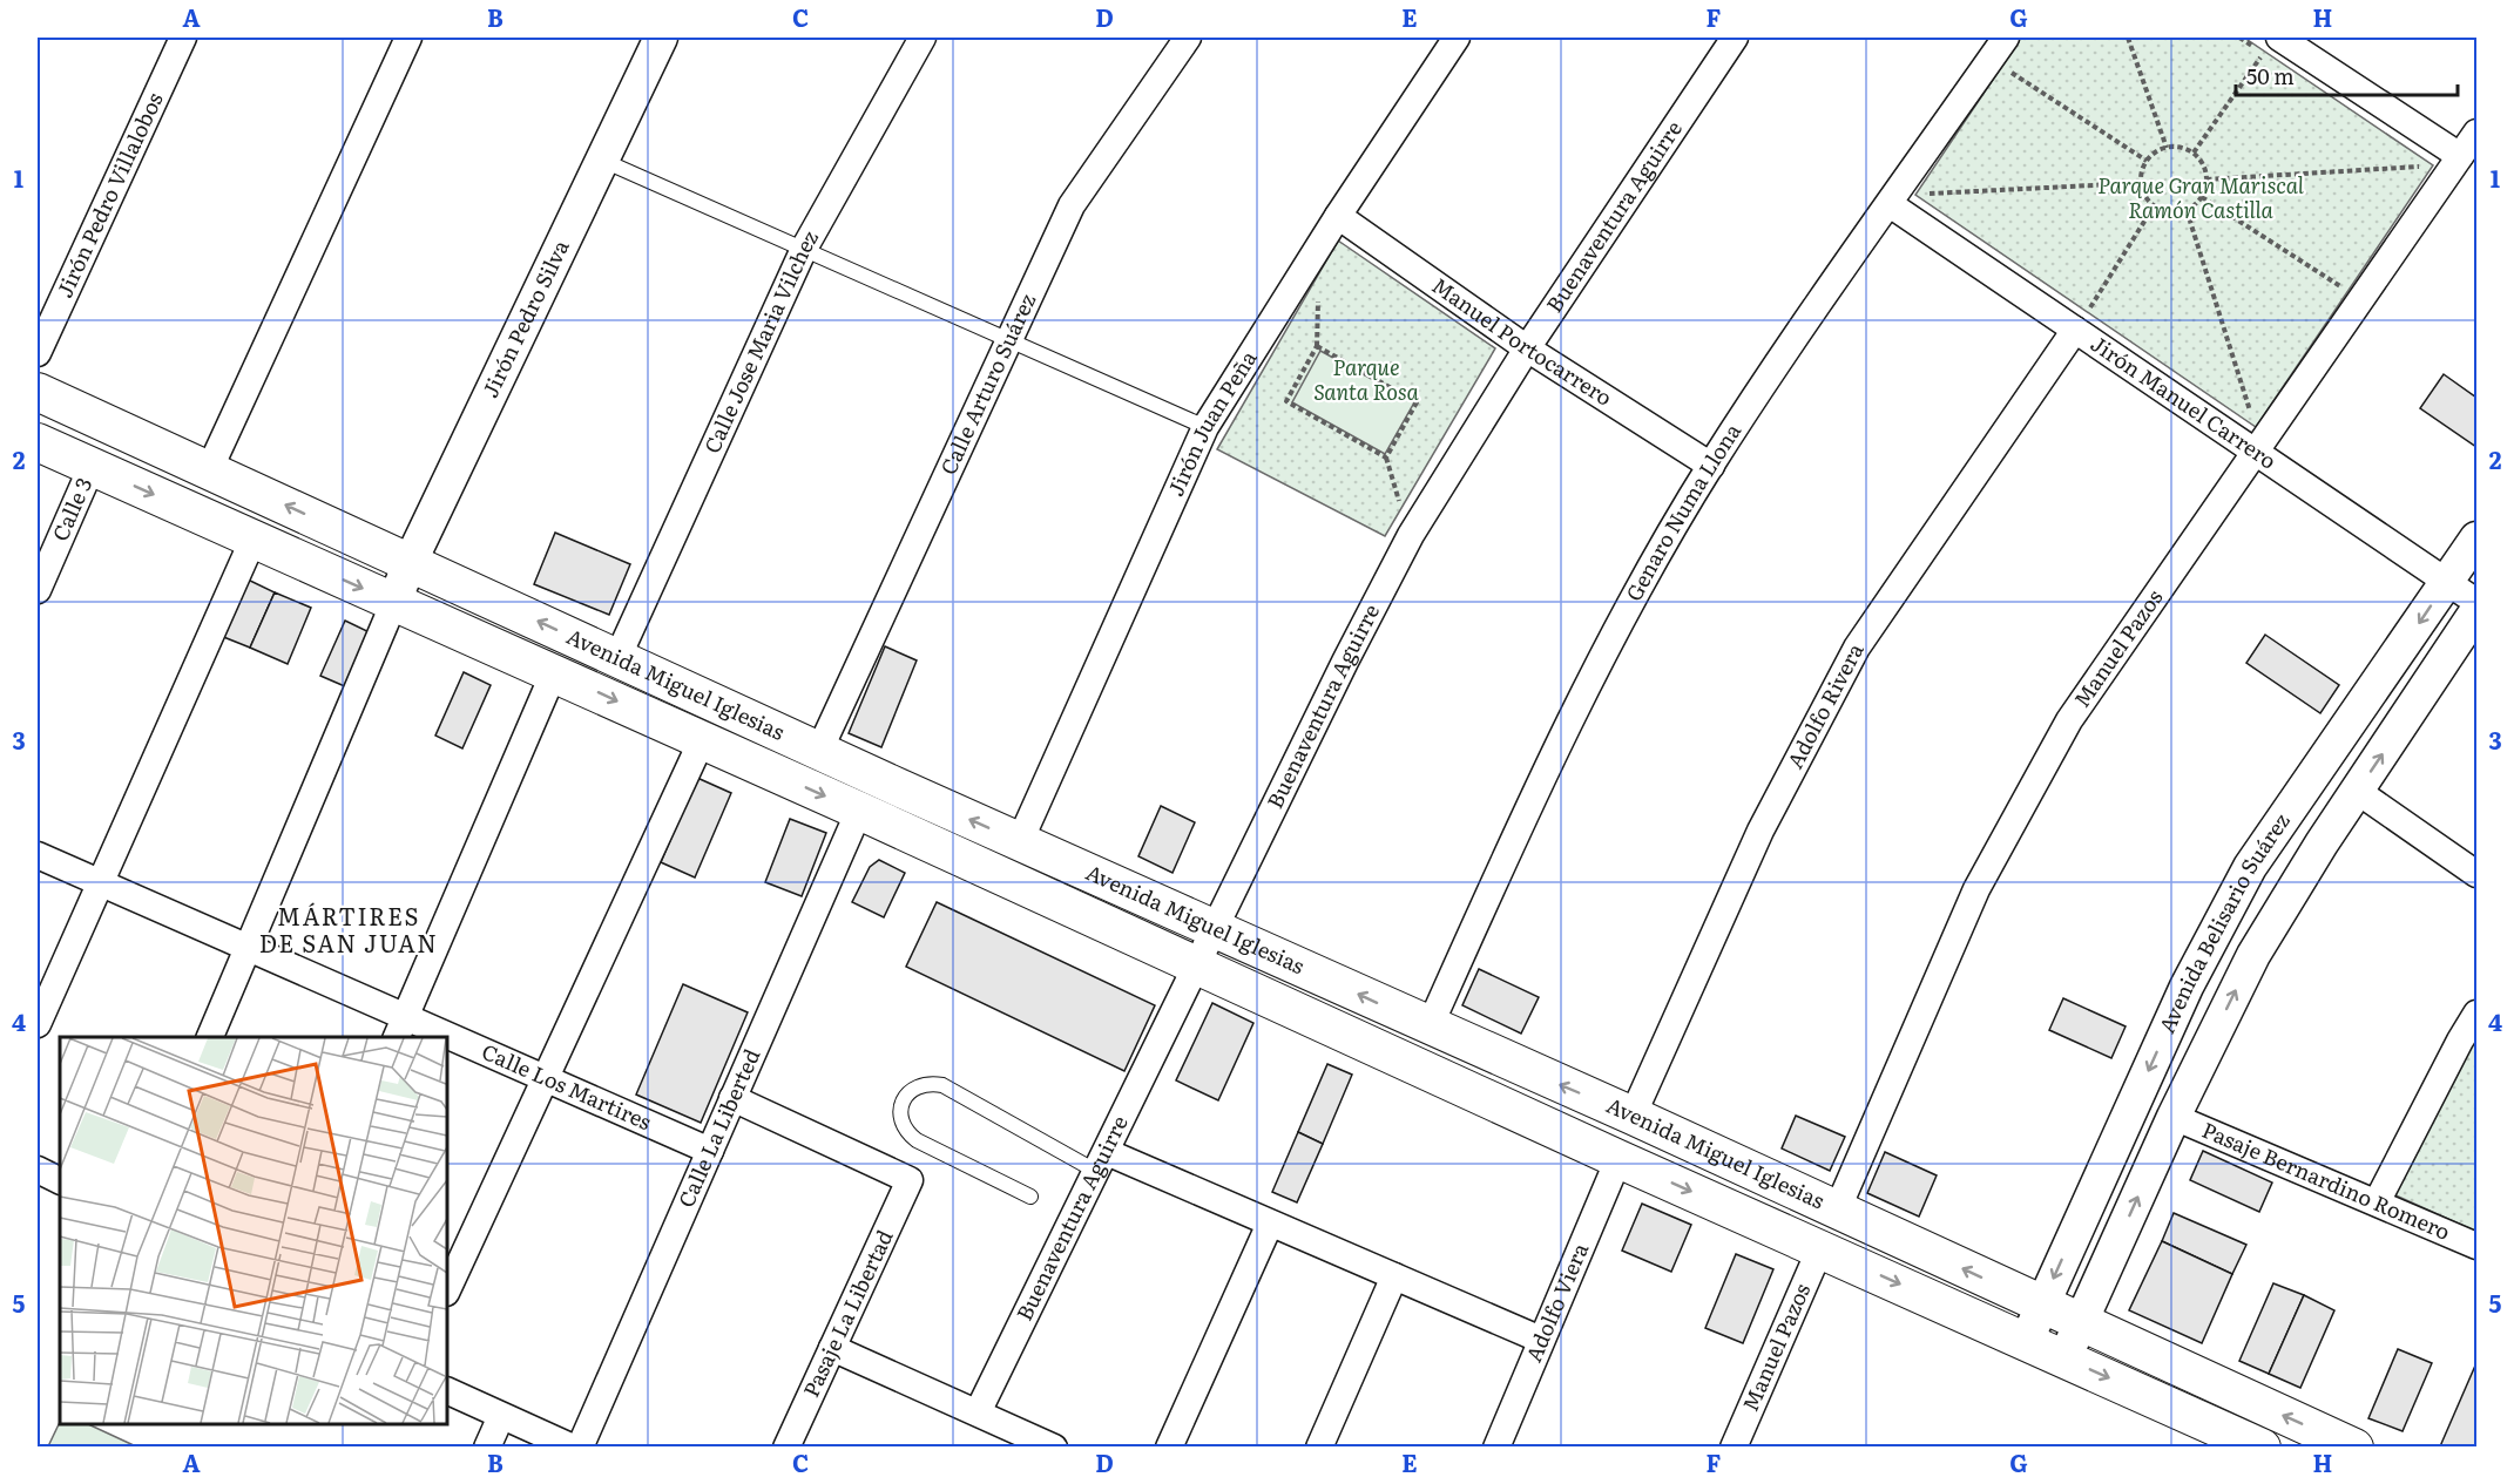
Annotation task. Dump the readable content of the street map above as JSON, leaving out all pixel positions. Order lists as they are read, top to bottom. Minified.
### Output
{"streets":{"main road":["Avenida Miguel Iglesias"],"street":["Jirón Pedro Villalobos","Buenaventura Aguirre","Jirón Pedro Silva","Manuel Portocarrero","Calle Jose Maria Vilchez","Calle Arturo Suárez","Jirón Manuel Carrero","Jirón Juan Peña","Calle 3","Genaro Numa Llona","Manuel Pazos","Adolfo Rivera","Avenida Belisario Suárez","Calle Los Martires","Calle La Liberted","Pasaje Bernardino Romero","Adolfo Viera","Pasaje La Libertad"]},"crossings":[["Buenaventura Aguirre","Manuel Portocarrero"],["Buenaventura Aguirre","Avenida Miguel Iglesias"],["Jirón Pedro Silva","Avenida Miguel Iglesias"],["Manuel Portocarrero","Jirón Juan Peña"],["Manuel Portocarrero","Genaro Numa Llona"],["Calle Jose Maria Vilchez","Avenida Miguel Iglesias"],["Calle Arturo Suárez","Avenida Miguel Iglesias"],["Jirón Manuel Carrero","Genaro Numa Llona"],["Jirón Manuel Carrero","Manuel Pazos"],["Jirón Manuel Carrero","Adolfo Rivera"],["Jirón Manuel Carrero","Avenida Belisario Suárez"],["Jirón Juan Peña","Avenida Miguel Iglesias"],["Calle 3","Avenida Miguel Iglesias"],["Genaro Numa Llona","Avenida Miguel Iglesias"],["Manuel Pazos","Avenida Miguel Iglesias"],["Avenida Miguel Iglesias","Adolfo Rivera"],["Avenida Miguel Iglesias","Avenida Belisario Suárez"],["Avenida Miguel Iglesias","Calle La Liberted"],["Avenida Miguel Iglesias","Adolfo Viera"],["Avenida Belisario Suárez","Pasaje Bernardino Romero"],["Calle Los Martires","Calle La Liberted"],["Calle La Liberted","Pasaje La Libertad"]],"districts":["MÁRTIRES DE SAN JUAN"],"parks":["Parque Gran Mariscal Ramón Castilla","Parque Santa Rosa"],"scale_bar":"50 m","grid":{"columns":["A","B","C","D","E","F","G","H"],"rows":["1","2","3","4","5"]}}
